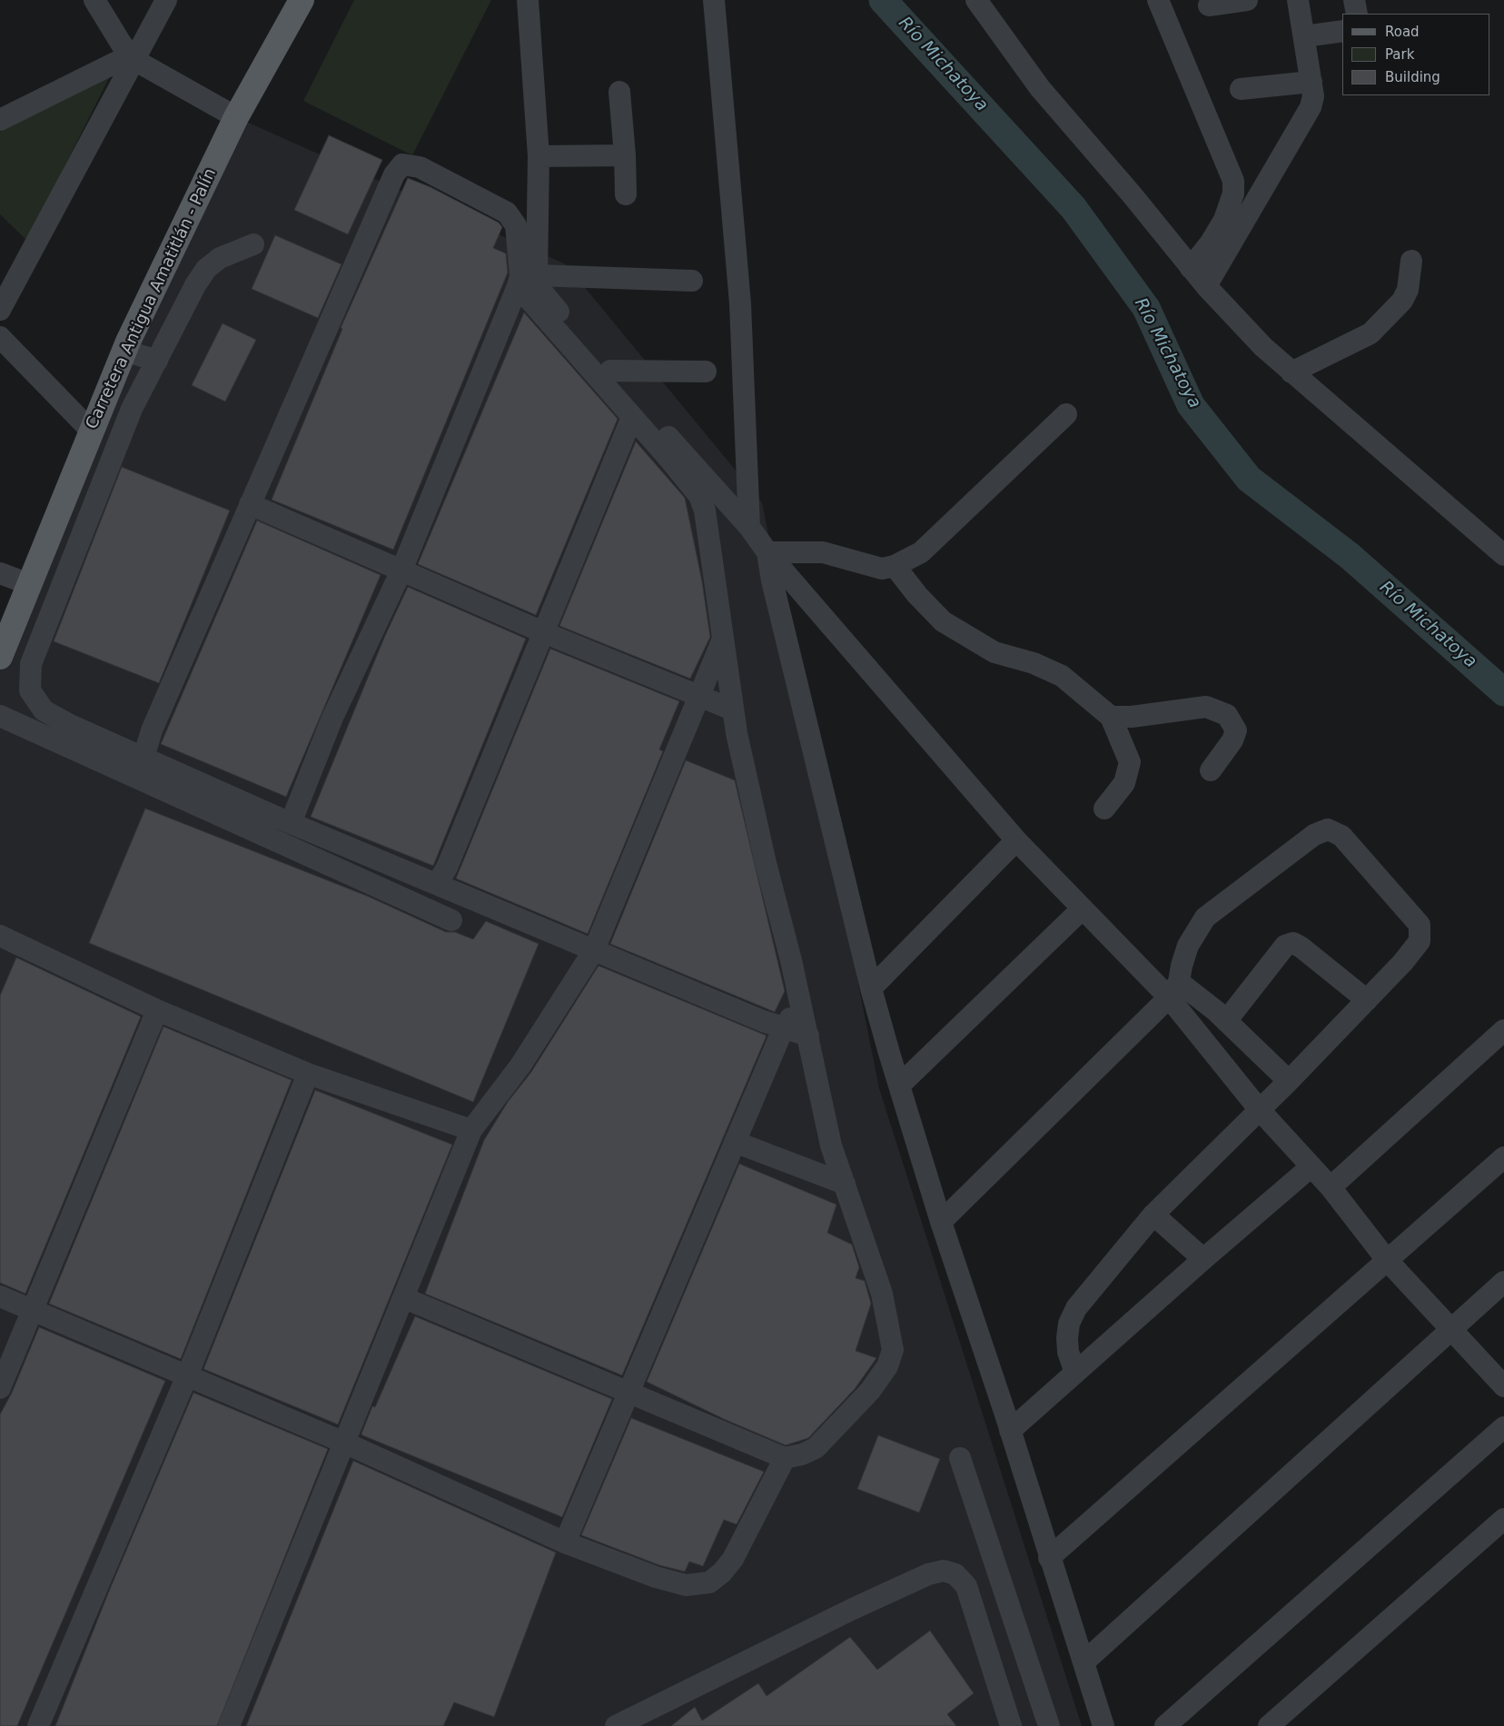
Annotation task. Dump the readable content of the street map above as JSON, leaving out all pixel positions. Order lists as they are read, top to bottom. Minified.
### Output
{"streets":{"main road":["Carretera Antigua Amatitlán - Palín"]},"water":["Río Michatoya"],"legend":["Road","Park","Building"]}
